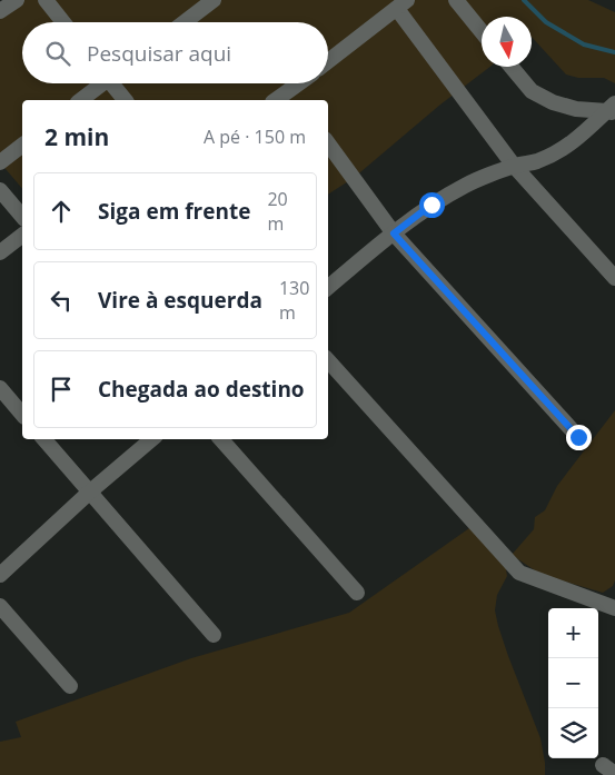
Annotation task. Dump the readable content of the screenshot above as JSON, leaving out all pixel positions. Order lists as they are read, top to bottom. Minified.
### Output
{"north":"bottom","page":{"search":"Pesquisar aqui","heading":["2 min","A pé · 150 m"],"list":[["Siga em frente","20 m"],["Vire à esquerda","130 m"],"Chegada ao destino"],"map_buttons":["+","−"]}}
